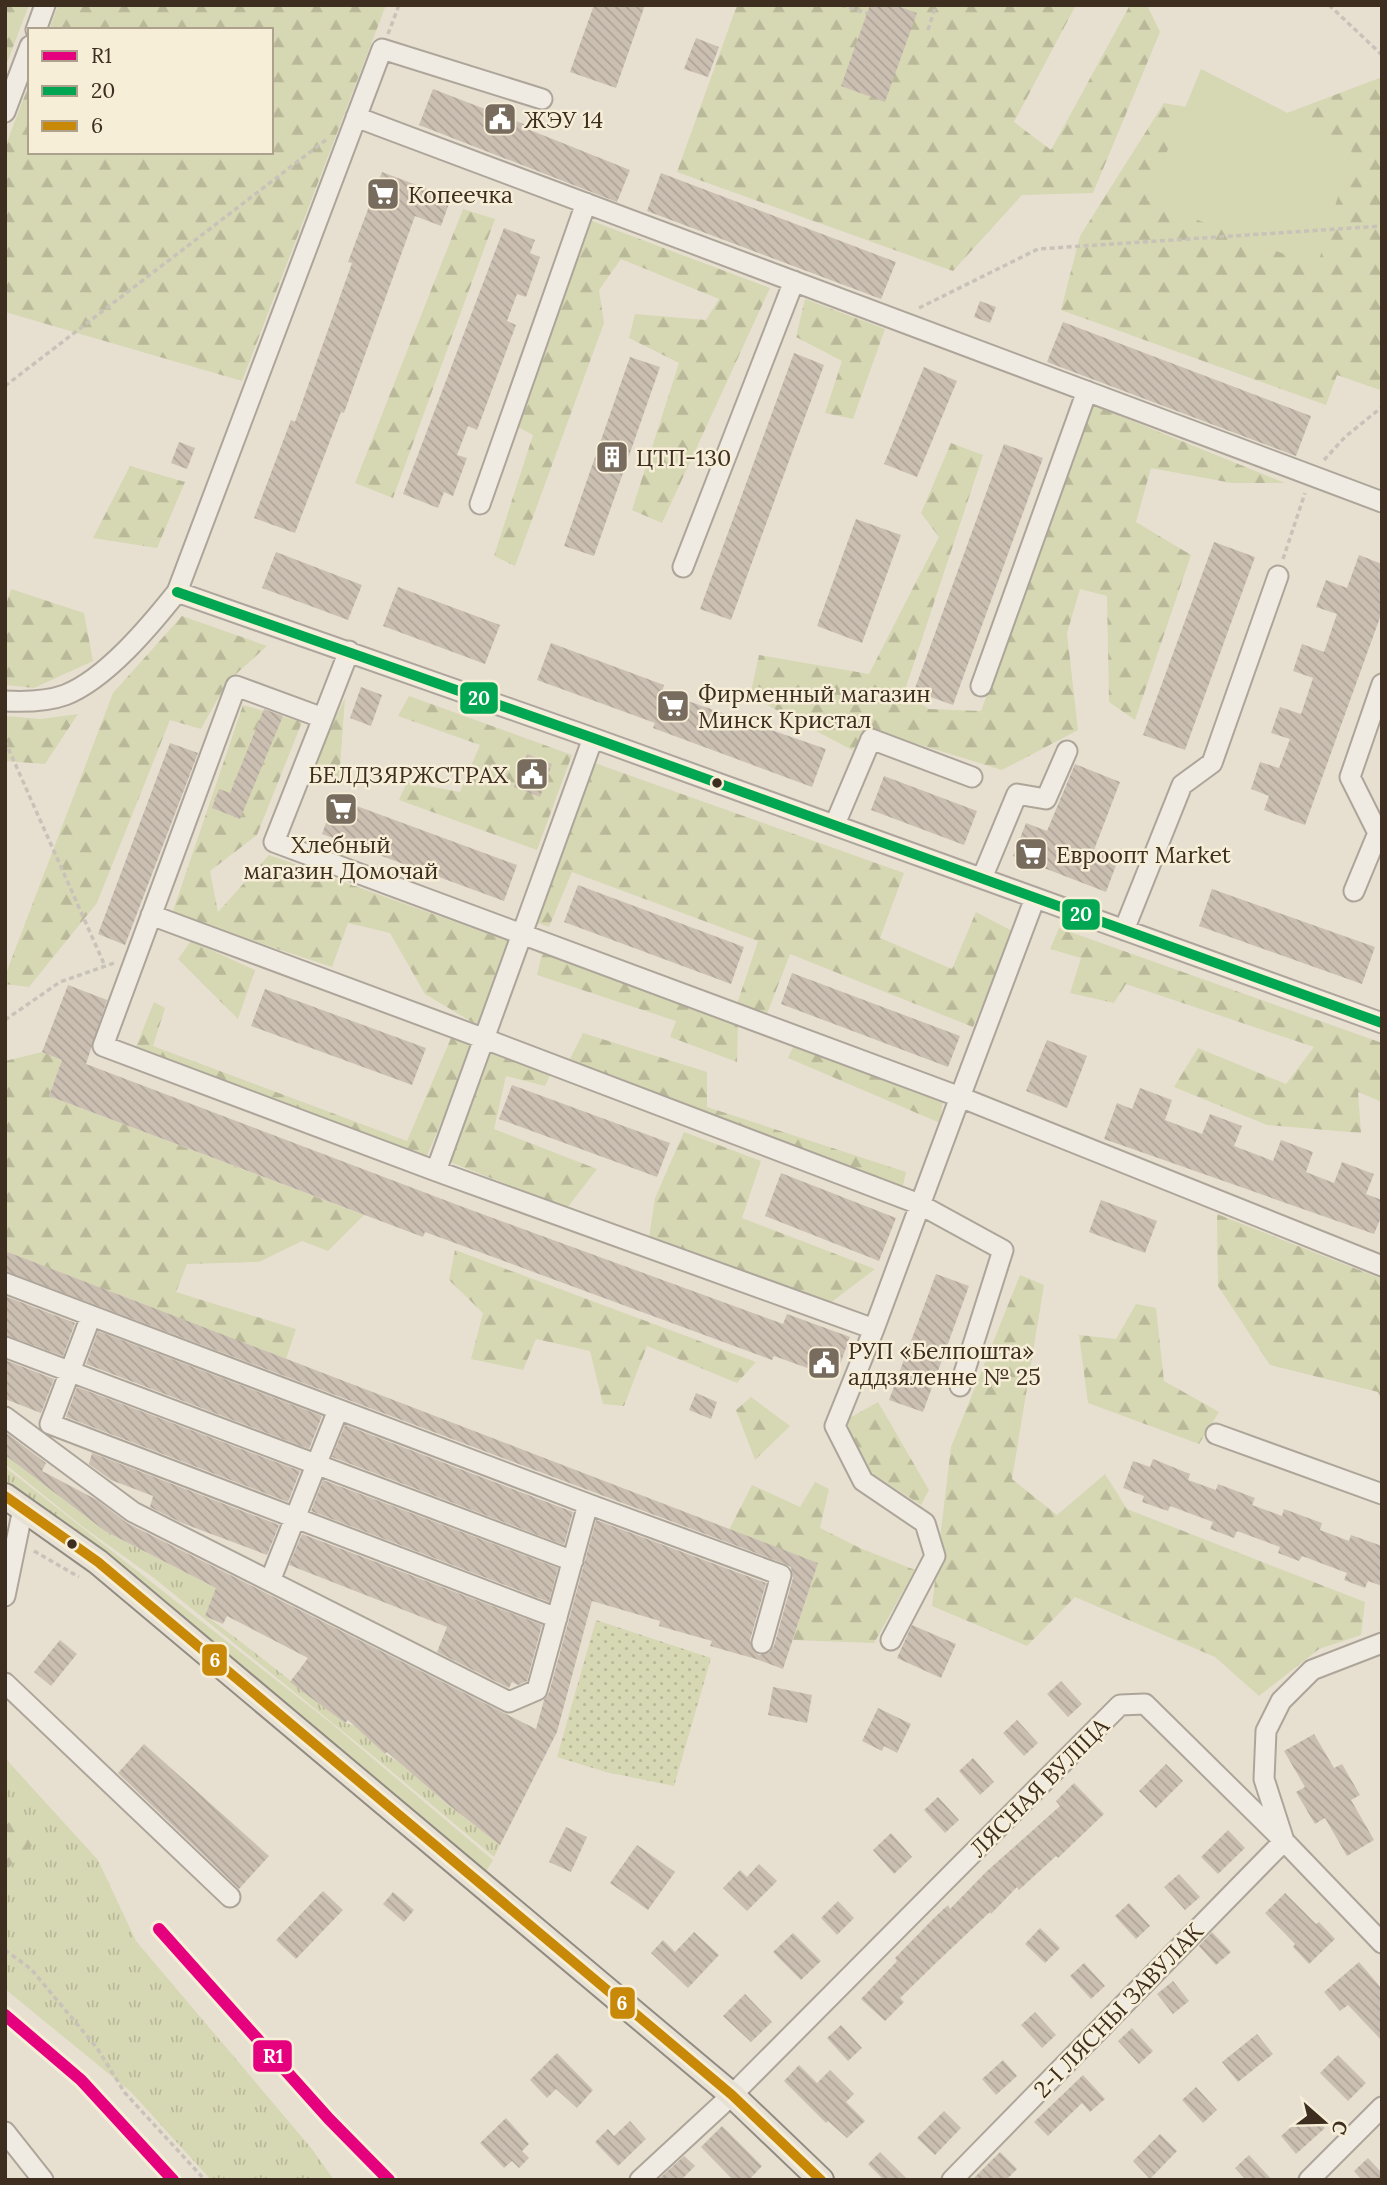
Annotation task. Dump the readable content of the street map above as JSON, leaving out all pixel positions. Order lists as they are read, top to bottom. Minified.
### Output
{"streets":{"street":["ЛЯСНАЯ ВУЛІЦА","2-І ЛЯСНЫ ЗАВУЛАК"]},"crossings":[["ЛЯСНАЯ ВУЛІЦА","2-І ЛЯСНЫ ЗАВУЛАК"]],"places":{"public building":["ЖЭУ 14","БЕЛДЗЯРЖСТРАХ","РУП «Белпошта» аддзяленне № 25"],"supermarket":["Копеечка","Фирменный магазин Минск Кристал","Хлебный магазин Домочай","Евроопт Market"],"building":["ЦТП-130"]},"lines":["transit line 20","transit line 6","transit line R1"],"legend":["R1","20","6"],"north":"right"}
